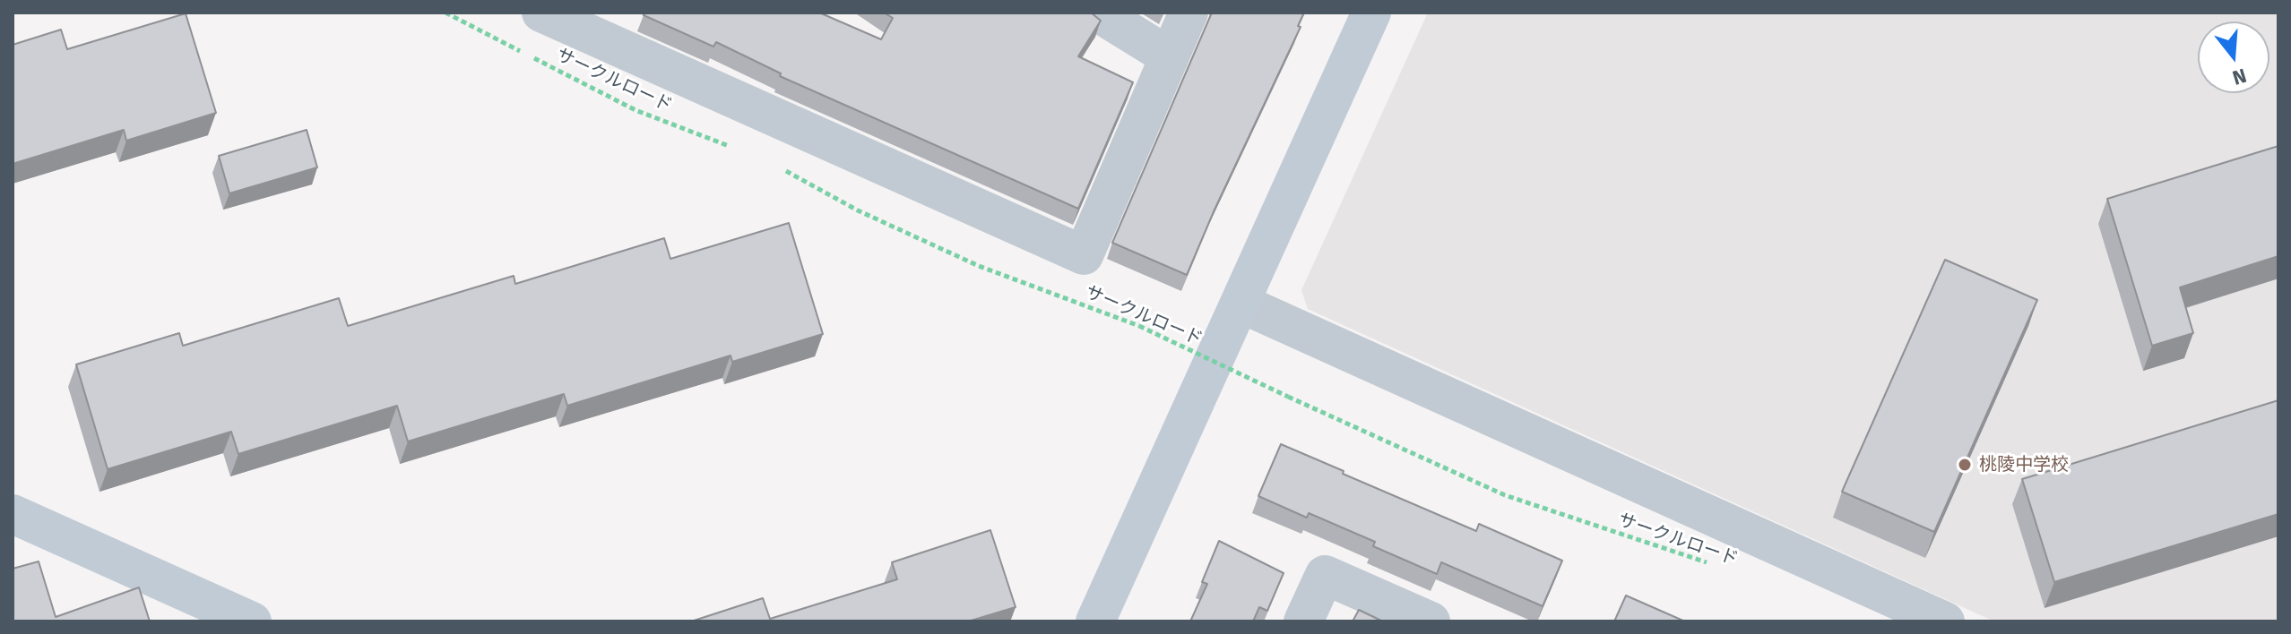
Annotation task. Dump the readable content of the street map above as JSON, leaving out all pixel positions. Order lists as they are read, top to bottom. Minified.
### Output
{"streets":{"path":["サークルロード"]},"places":["桃陵中学校"],"north":"bottom"}
